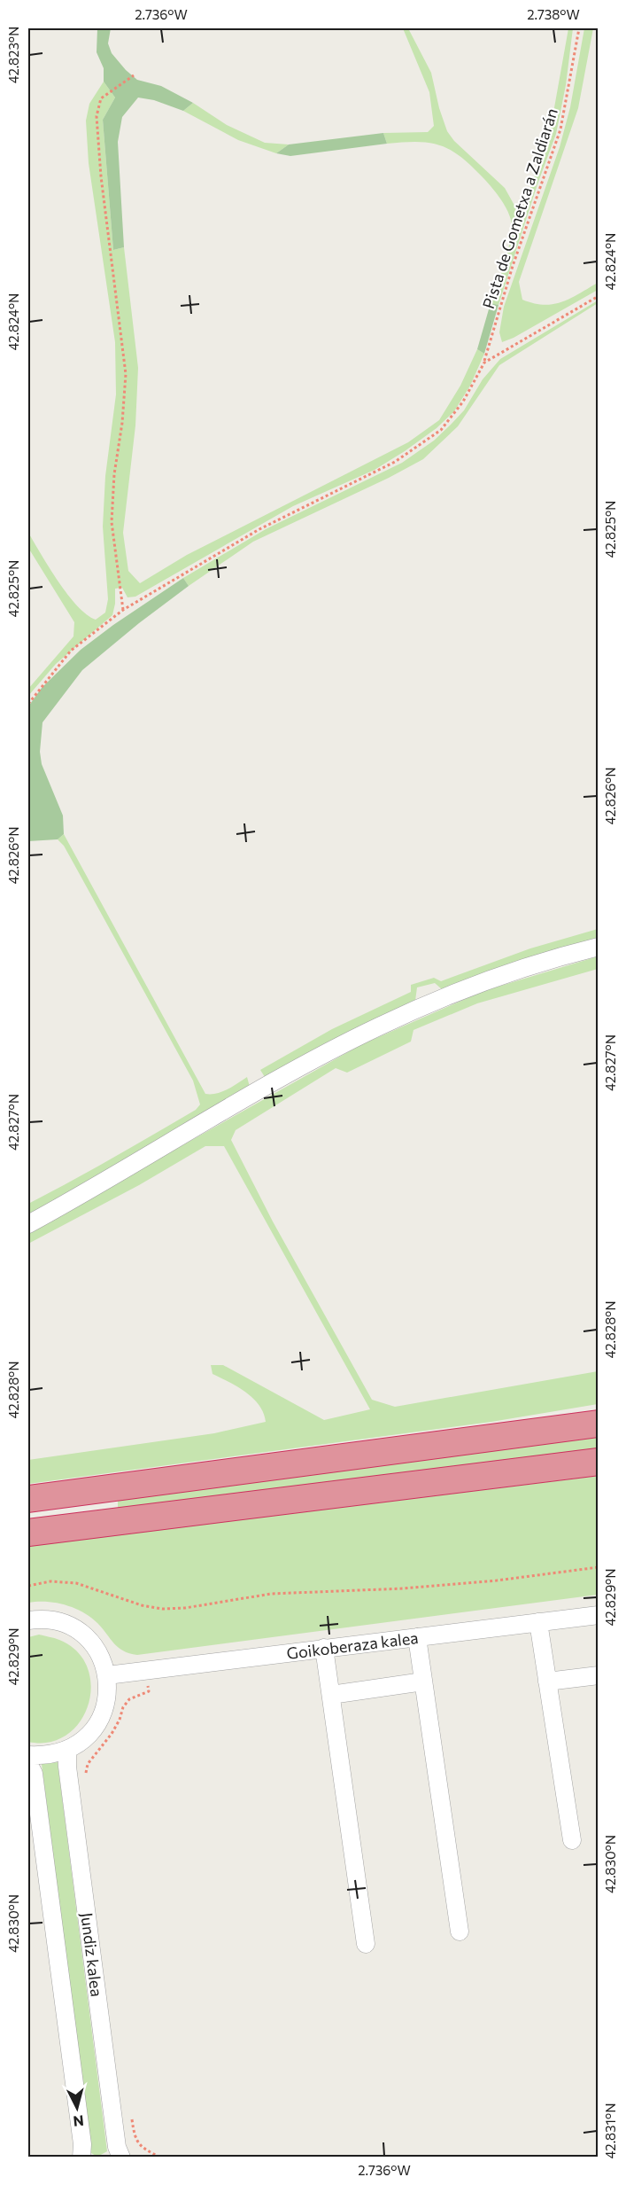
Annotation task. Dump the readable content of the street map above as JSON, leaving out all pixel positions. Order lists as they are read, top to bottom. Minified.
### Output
{"streets":{"street":["Goikoberaza kalea","Jundiz kalea"],"path":["Pista de Gometxa a Zaldiarán"]},"north":"bottom","coordinates":["2.736°W","2.738°W","42.823°N","42.824°N","42.825°N","42.826°N","42.827°N","42.828°N","42.829°N","42.830°N","42.831°N"]}
